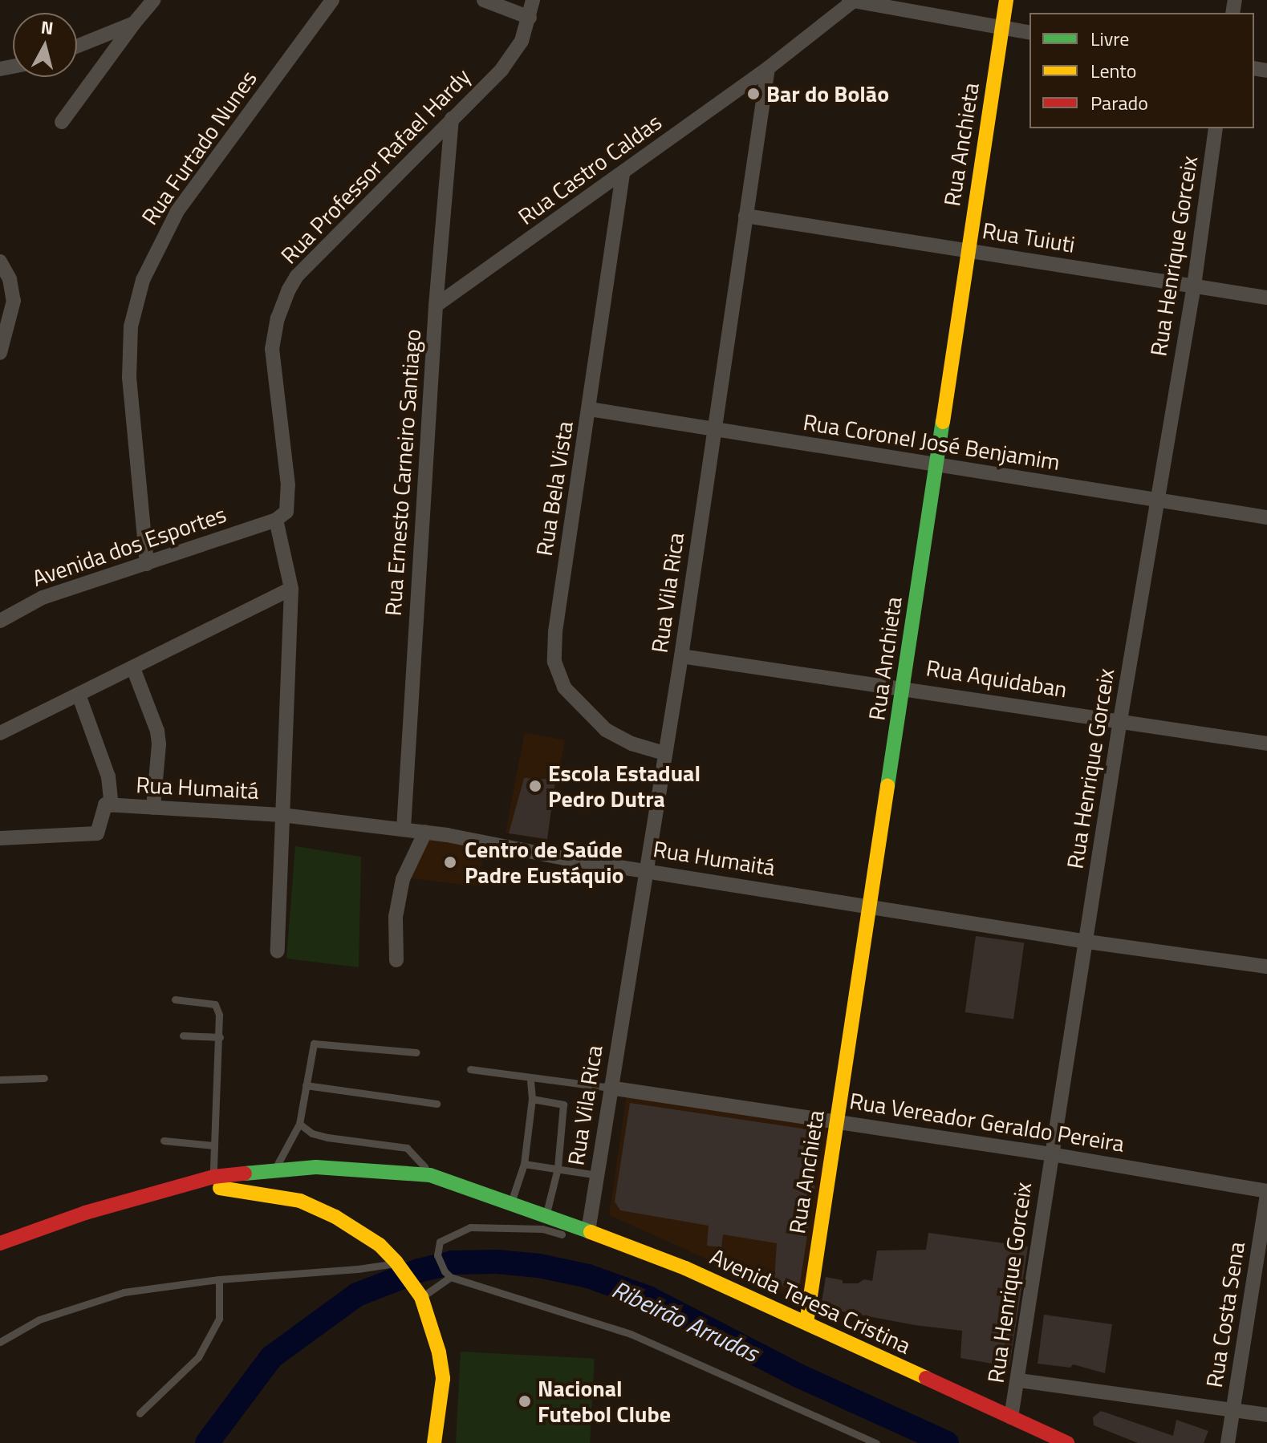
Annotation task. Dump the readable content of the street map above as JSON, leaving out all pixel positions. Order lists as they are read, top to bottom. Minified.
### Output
{"streets":{"main road":["Rua Anchieta","Avenida Teresa Cristina"],"street":["Rua Furtado Nunes","Rua Professor Rafael Hardy","Rua Castro Caldas","Rua Tuiuti","Rua Henrique Gorceix","Rua Coronel José Benjamim","Rua Ernesto Carneiro Santiago","Rua Bela Vista","Avenida dos Esportes","Rua Vila Rica","Rua Aquidaban","Rua Humaitá","Rua Vereador Geraldo Pereira","Rua Costa Sena"]},"crossings":[["Rua Anchieta","Rua Tuiuti"],["Rua Anchieta","Rua Coronel José Benjamim"],["Rua Anchieta","Rua Aquidaban"],["Rua Anchieta","Rua Humaitá"],["Rua Anchieta","Rua Vereador Geraldo Pereira"],["Rua Anchieta","Avenida Teresa Cristina"],["Rua Furtado Nunes","Avenida dos Esportes"],["Rua Professor Rafael Hardy","Rua Ernesto Carneiro Santiago"],["Rua Professor Rafael Hardy","Avenida dos Esportes"],["Rua Castro Caldas","Rua Ernesto Carneiro Santiago"],["Rua Castro Caldas","Rua Bela Vista"],["Rua Castro Caldas","Rua Vila Rica"],["Rua Tuiuti","Rua Henrique Gorceix"],["Rua Tuiuti","Rua Vila Rica"],["Rua Henrique Gorceix","Rua Coronel José Benjamim"],["Rua Henrique Gorceix","Rua Aquidaban"],["Rua Henrique Gorceix","Rua Humaitá"],["Rua Henrique Gorceix","Rua Vereador Geraldo Pereira"],["Rua Henrique Gorceix","Avenida Teresa Cristina"],["Rua Coronel José Benjamim","Rua Bela Vista"],["Rua Coronel José Benjamim","Rua Vila Rica"],["Rua Ernesto Carneiro Santiago","Rua Humaitá"],["Rua Bela Vista","Rua Vila Rica"],["Rua Vila Rica","Rua Aquidaban"],["Rua Vila Rica","Rua Humaitá"],["Rua Vila Rica","Rua Vereador Geraldo Pereira"],["Rua Vila Rica","Avenida Teresa Cristina"],["Rua Vereador Geraldo Pereira","Rua Costa Sena"]],"water":["Ribeirão Arrudas"],"places":["Bar do Bolão","Escola Estadual Pedro Dutra","Centro de Saúde Padre Eustáquio","Nacional Futebol Clube"],"legend":["Livre","Lento","Parado"],"north":"top"}
